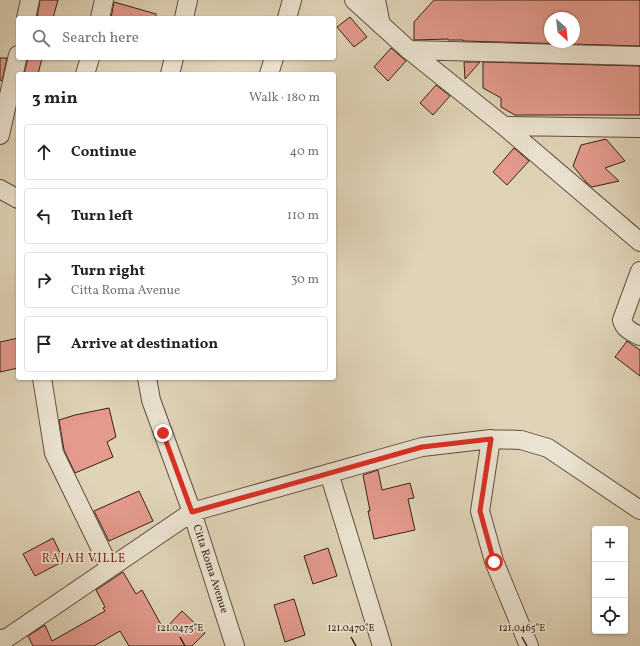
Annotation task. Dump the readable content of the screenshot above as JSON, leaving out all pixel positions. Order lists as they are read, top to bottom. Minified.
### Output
{"streets":{"street":["Citta Roma Avenue"]},"districts":["RAJAH VILLE"],"north":"bottom right","page":{"search":"Search here","heading":["3 min","Walk · 180 m"],"list":[["Continue","40 m"],["Turn left","110 m"],["Turn right","Citta Roma Avenue","30 m"],"Arrive at destination"],"map_buttons":["+","−"]},"coordinates":["121.0475°E","121.0470°E","121.0465°E"]}
